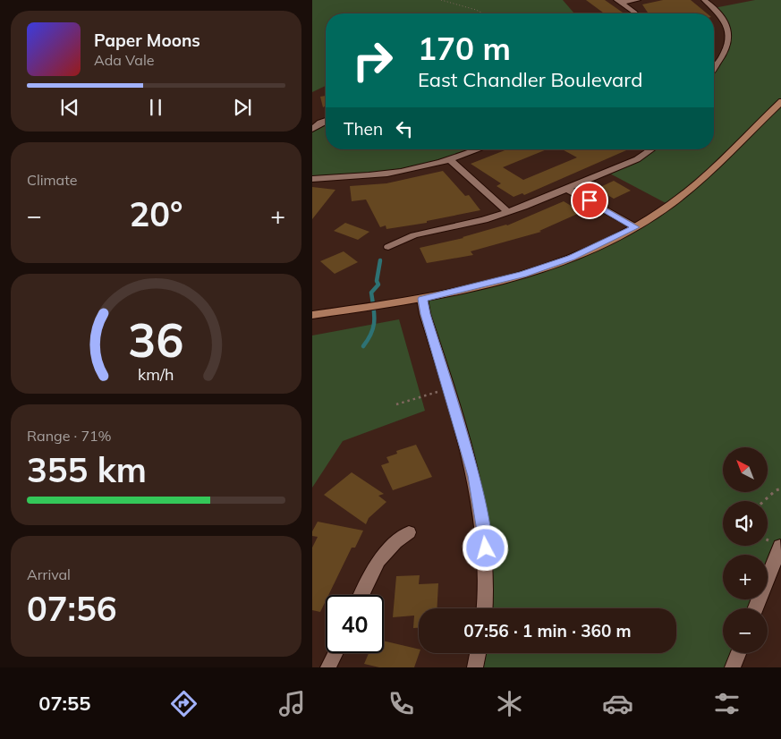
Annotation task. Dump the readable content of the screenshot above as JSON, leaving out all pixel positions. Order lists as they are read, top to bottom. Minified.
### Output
{"north":"top left","page":{"turn":["170 m","East Chandler Boulevard"],"song":["Paper Moons","Ada Vale"],"then":"Then","tile":["Climate",["Range · 71%","355 km"],["Arrival","07:56"]],"heat":["−","20°","+"],"map_buttons":["+","−"],"limit":"40","trip":"07:56 · 1 min · 360 m","tabs":"07:55","gauge":["36","km/h"]}}
